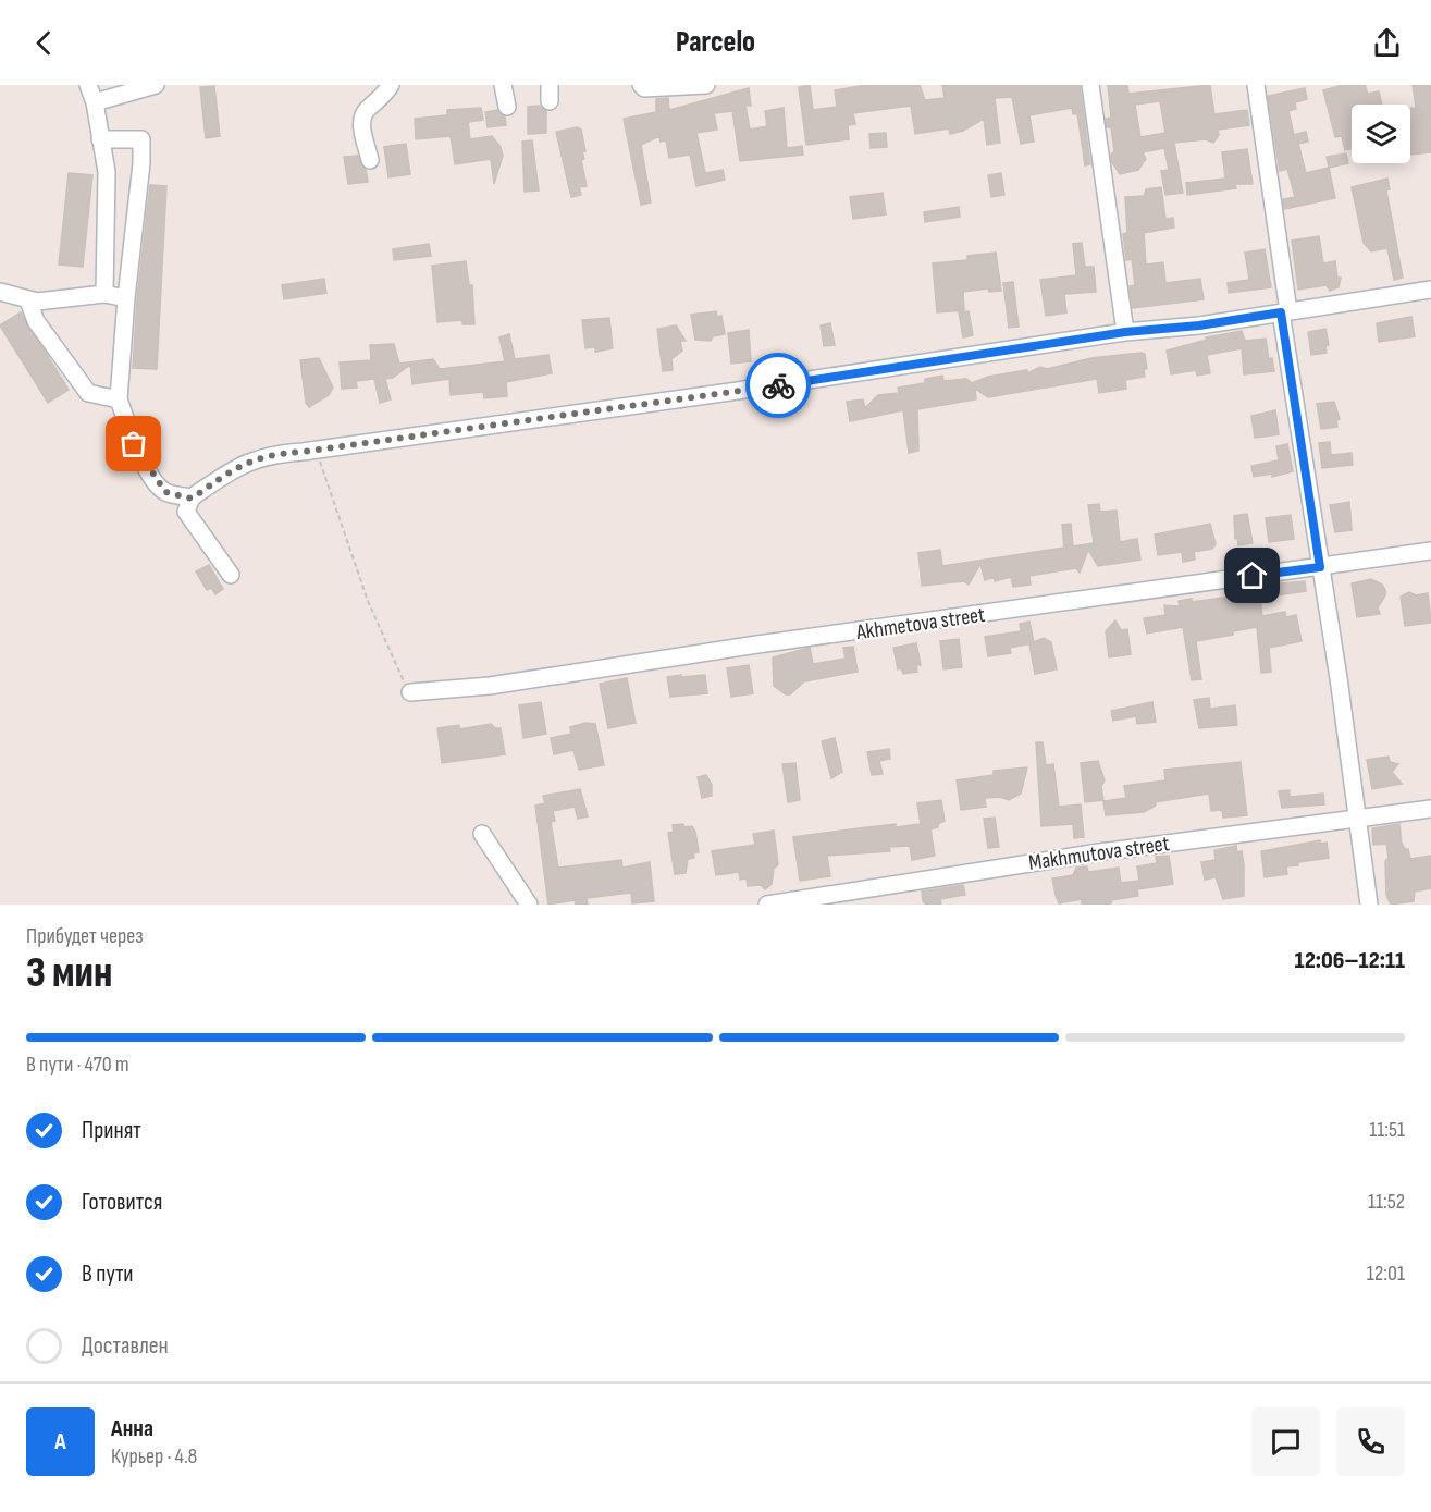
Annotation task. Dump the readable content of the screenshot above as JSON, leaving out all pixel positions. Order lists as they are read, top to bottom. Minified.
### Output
{"streets":{"street":["Akhmetova street","Makhmutova street"]},"page":{"header":"Parcelo","heading":["3 мин","Прибудет через","12:06–12:11"],"panel":["Анна","Курьер · 4.8"],"bar":"В пути · 470 m","list":[["Принят","11:51"],["Готовится","11:52"],["В пути","12:01"],"Доставлен"],"round":"А"}}
